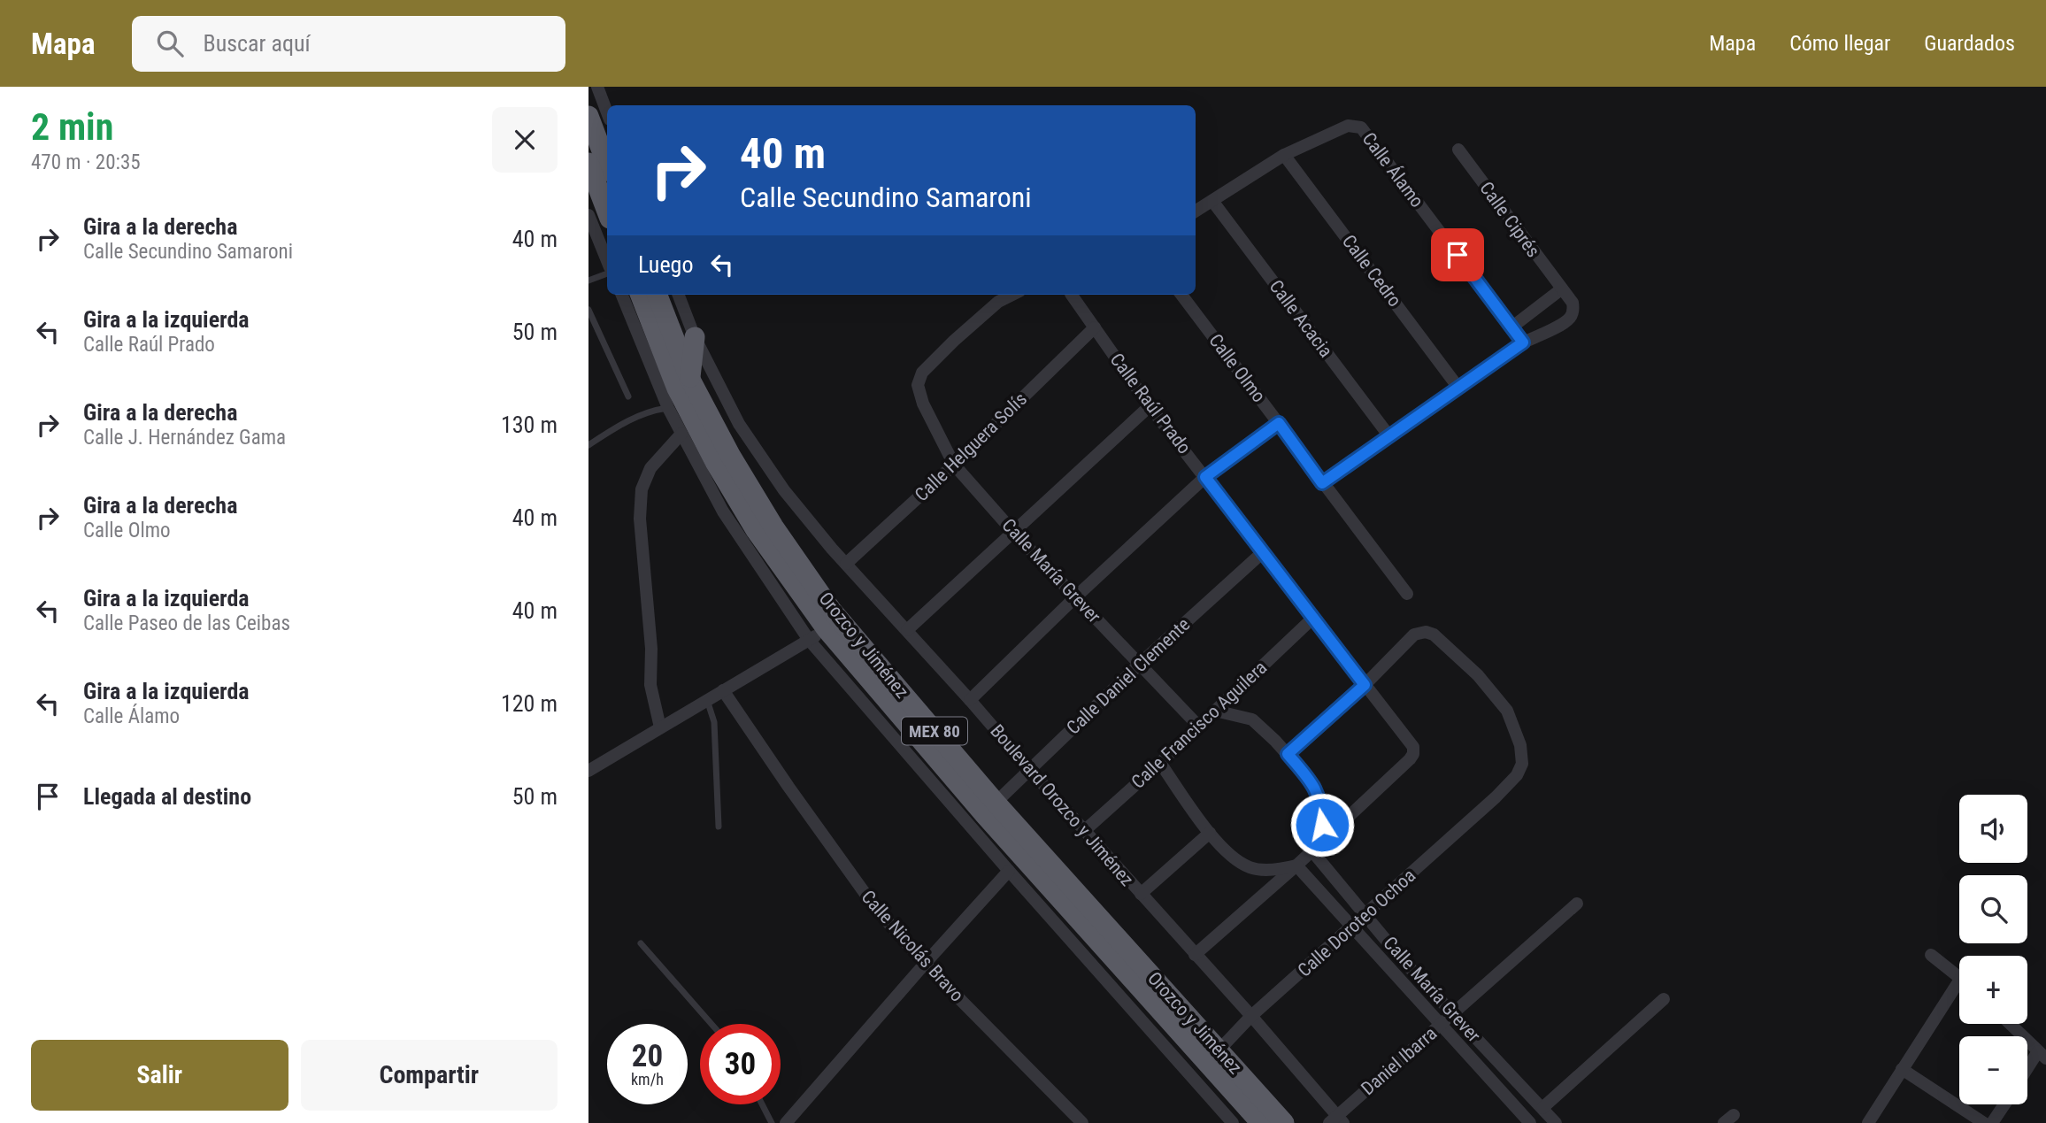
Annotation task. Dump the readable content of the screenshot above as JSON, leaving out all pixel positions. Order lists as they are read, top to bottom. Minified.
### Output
{"streets":{"highway":["Orozco y Jiménez","MEX 80"],"street":["Calle Álamo","Calle Ciprés","Calle Cedro","Calle Acacia","Calle Olmo","Calle Raúl Prado","Calle Helguera Solís","Calle María Grever","Calle Daniel Clemente","Calle Francisco Aguilera","Boulevard Orozco y Jiménez","Calle Doroteo Ochoa","Calle Nicolás Bravo","Daniel Ibarra"]},"crossings":[["Calle Álamo","Calle Ciprés"],["Calle Álamo","Calle Cedro"],["Calle Raúl Prado","Calle Helguera Solís"],["Calle Raúl Prado","Calle María Grever"],["Calle Raúl Prado","Calle Daniel Clemente"],["Calle Raúl Prado","Calle Francisco Aguilera"],["Calle Raúl Prado","Calle Doroteo Ochoa"],["Calle Helguera Solís","Calle María Grever"],["Calle Helguera Solís","Boulevard Orozco y Jiménez"],["Calle María Grever","Calle Daniel Clemente"],["Calle María Grever","Calle Francisco Aguilera"],["Calle María Grever","Calle Doroteo Ochoa"],["Calle María Grever","Daniel Ibarra"],["Orozco y Jiménez","Calle Daniel Clemente"],["Orozco y Jiménez","Calle Doroteo Ochoa"],["Calle Daniel Clemente","Boulevard Orozco y Jiménez"],["Calle Francisco Aguilera","Boulevard Orozco y Jiménez"],["Calle Francisco Aguilera","Calle Doroteo Ochoa"],["Boulevard Orozco y Jiménez","Calle Doroteo Ochoa"],["Boulevard Orozco y Jiménez","Daniel Ibarra"]],"page":{"header":"Mapa","search":"Buscar aquí","nav":["Mapa","Cómo llegar","Guardados"],"heading":["2 min","470 m · 20:35"],"turn":["40 m","Calle Secundino Samaroni"],"list":[{"name":"Gira a la derecha","note":"Calle Secundino Samaroni","value":"40 m"},{"name":"Gira a la izquierda","note":"Calle Raúl Prado","value":"50 m"},{"name":"Gira a la derecha","note":"Calle J. Hernández Gama","value":"130 m"},{"name":"Gira a la derecha","note":"Calle Olmo","value":"40 m"},{"name":"Gira a la izquierda","note":"Calle Paseo de las Ceibas","value":"40 m"},{"name":"Gira a la izquierda","note":"Calle Álamo","value":"120 m"},{"name":"Llegada al destino","value":"50 m"}],"then":"Luego","map_buttons":["+","−"],"speed":"20 km/h","limit":"30","buttons":["Salir","Compartir"]}}
